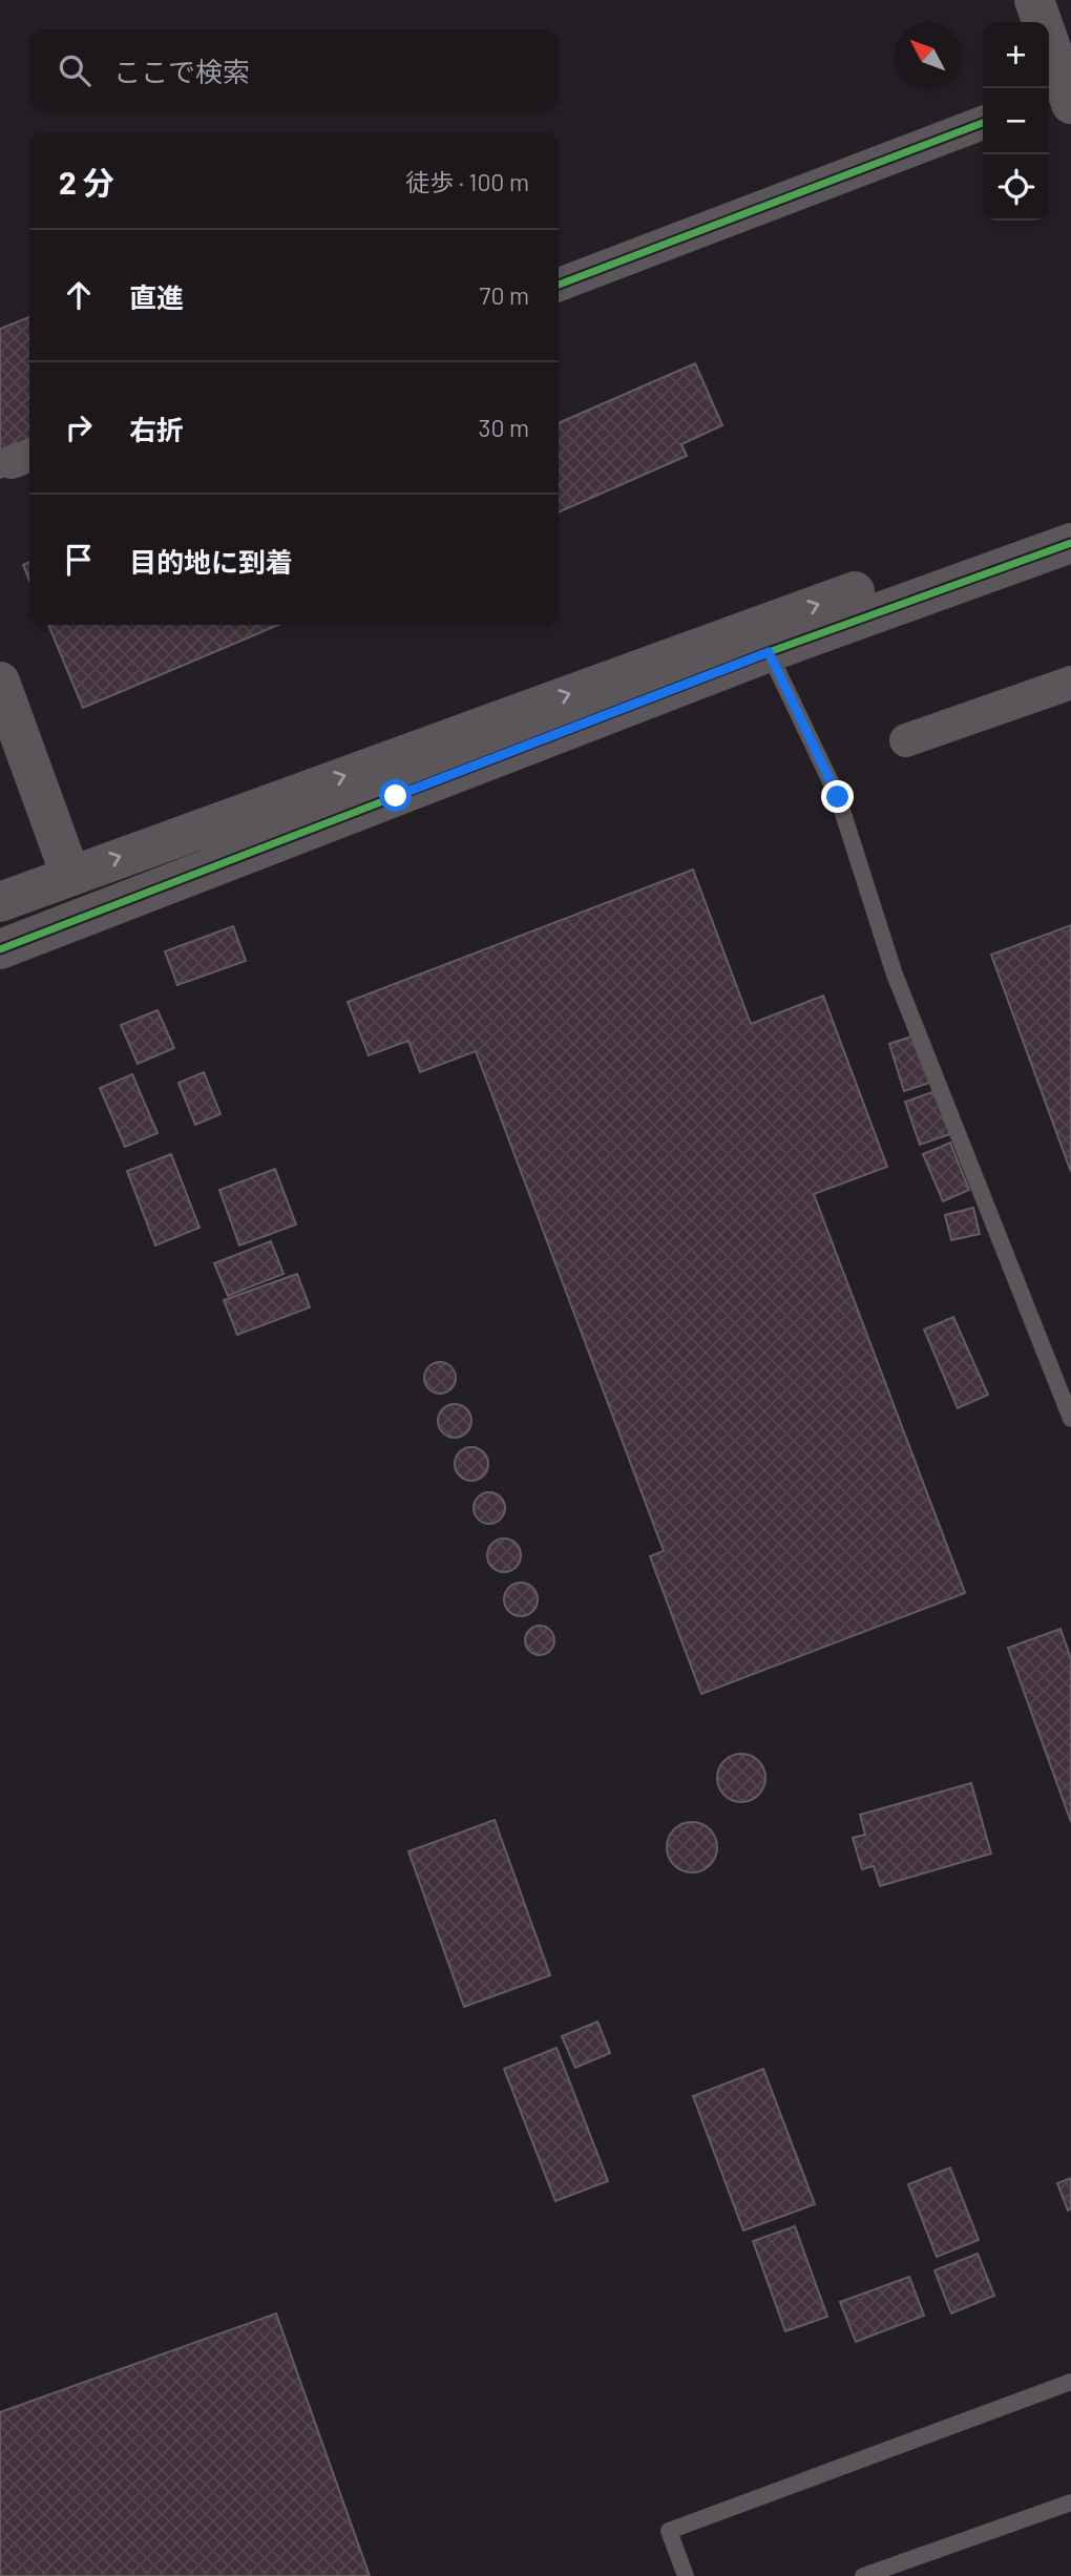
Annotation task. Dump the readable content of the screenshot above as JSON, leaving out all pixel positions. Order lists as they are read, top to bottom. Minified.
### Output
{"north":"top left","page":{"map_buttons":["+","−"],"search":"ここで検索","heading":["2 分","徒歩 · 100 m"],"list":[["直進","70 m"],["右折","30 m"],"目的地に到着"]}}
